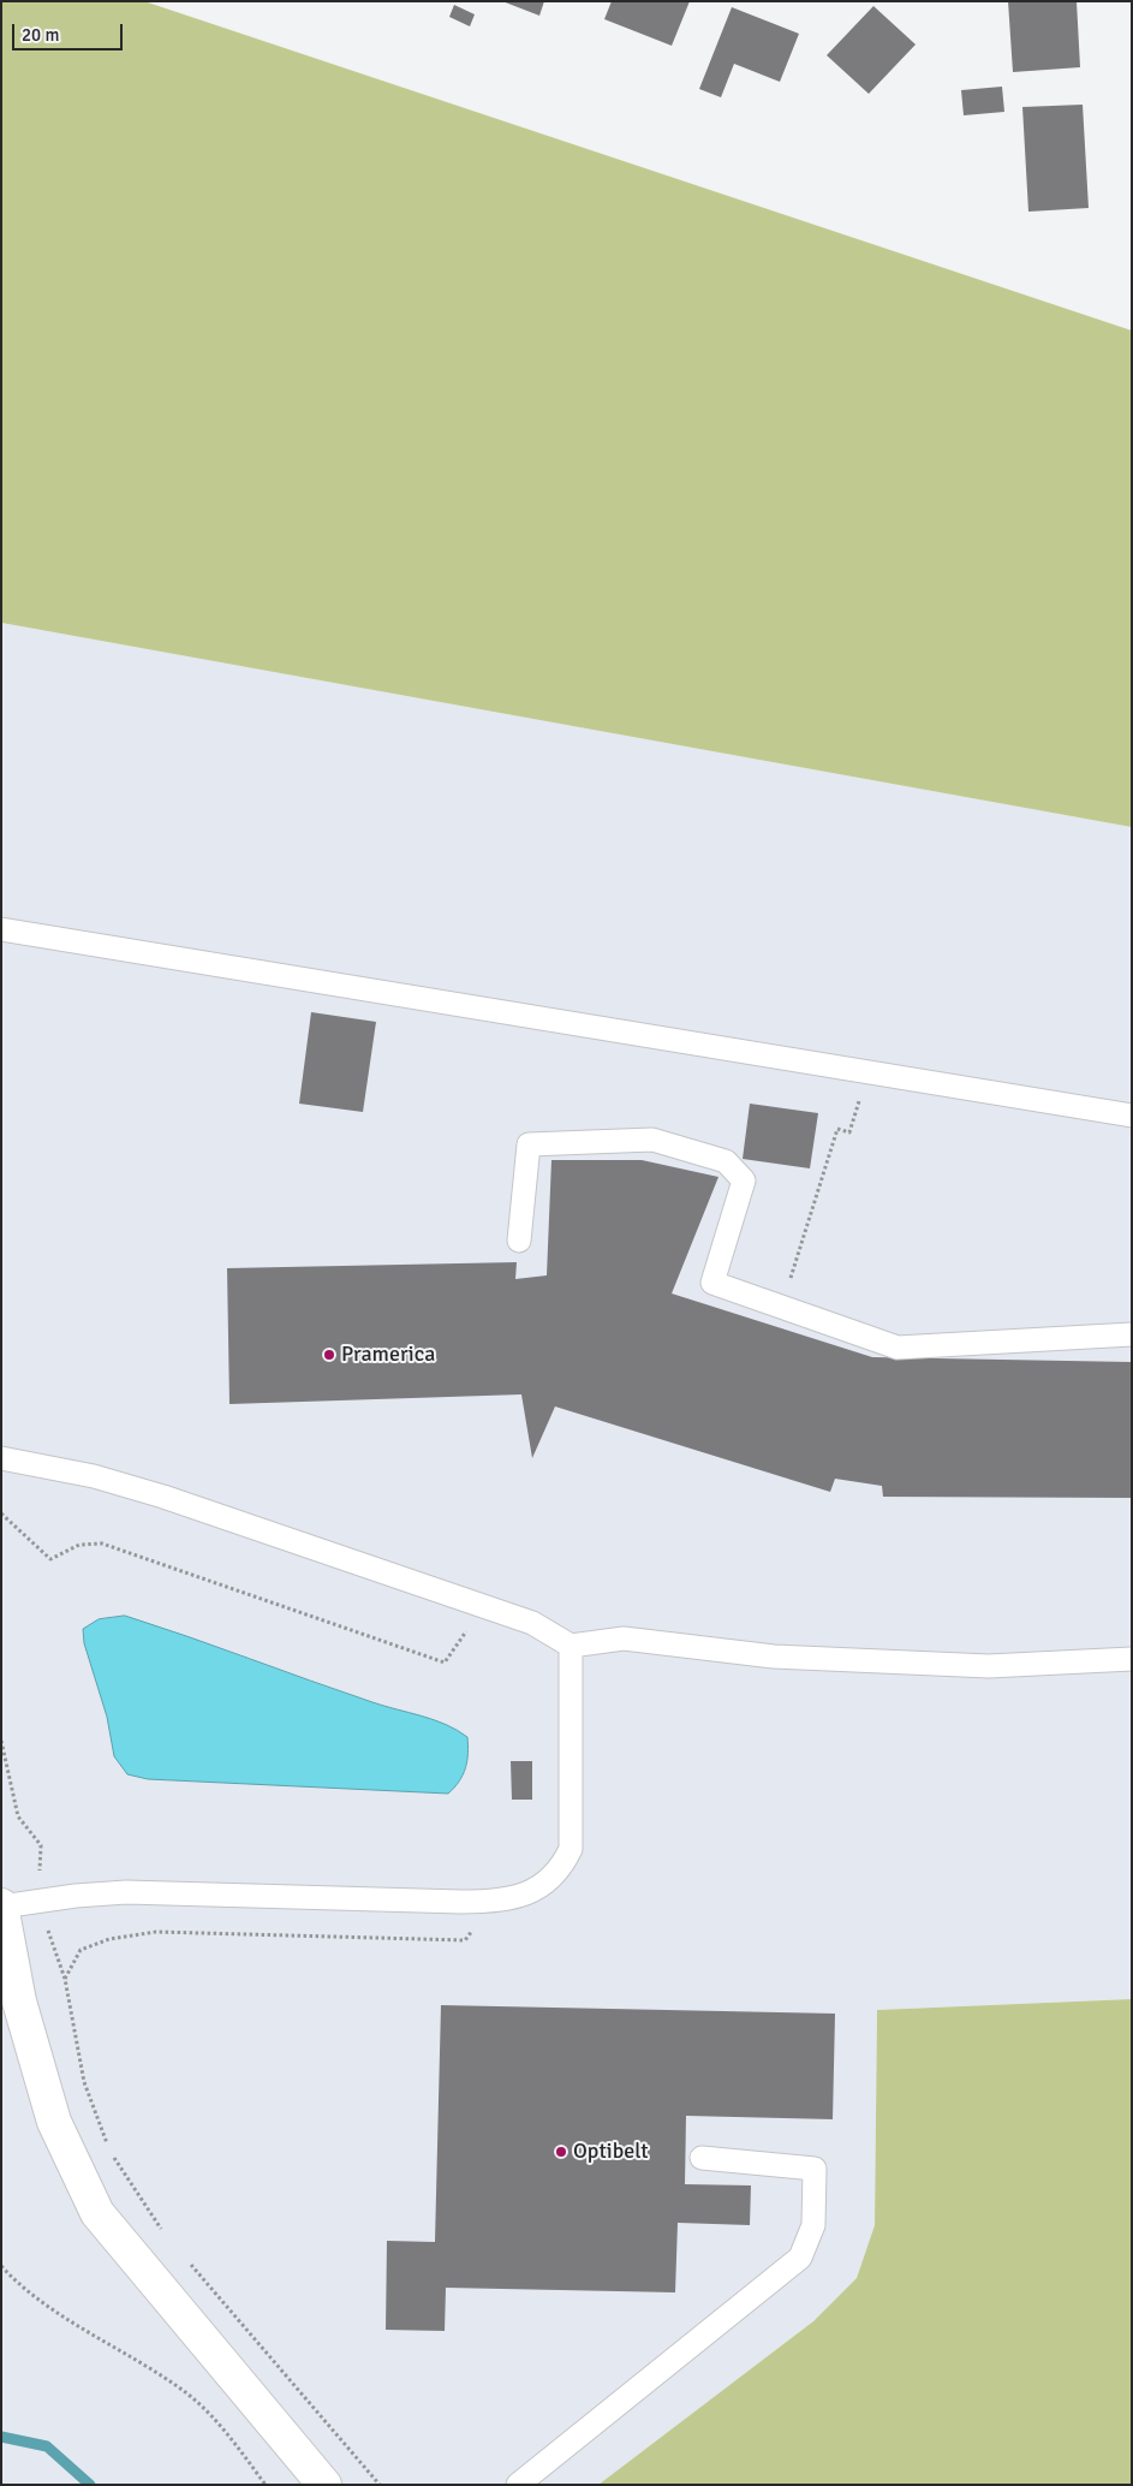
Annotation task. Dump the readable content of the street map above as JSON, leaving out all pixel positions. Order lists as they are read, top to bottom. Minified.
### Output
{"places":["Pramerica","Optibelt"],"scale_bar":"20 m"}
